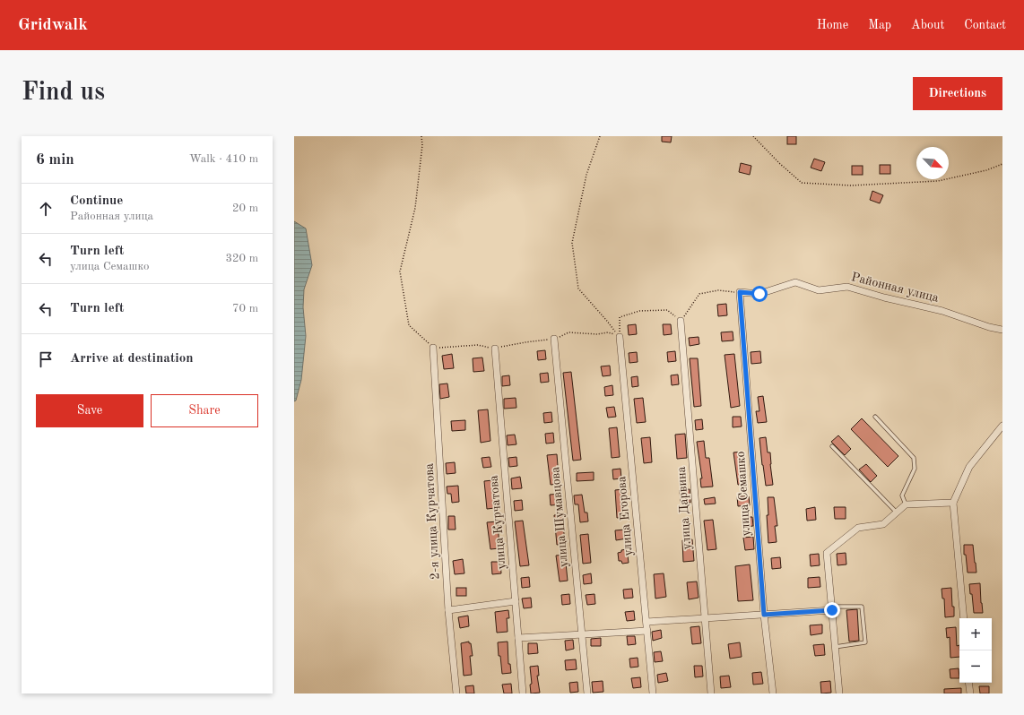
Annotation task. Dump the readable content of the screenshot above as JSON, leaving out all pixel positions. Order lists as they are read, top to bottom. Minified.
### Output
{"streets":{"street":["Районная улица","улица Семашко","улица Дарвина","улица Егорова","улица Шумавцова","2-я улица Курчатова","улица Курчатова"]},"crossings":[["Районная улица","улица Семашко"]],"north":"bottom right","page":{"header":"Gridwalk","nav":["Home","Map","About","Contact"],"buttons":["Directions",["Save","Share"]],"title":"Find us","heading":["6 min","Walk · 410 m"],"list":[["Continue","Районная улица","20 m"],["Turn left","улица Семашко","320 m"],["Turn left","70 m"],"Arrive at destination"],"map_buttons":["+","−"]}}
